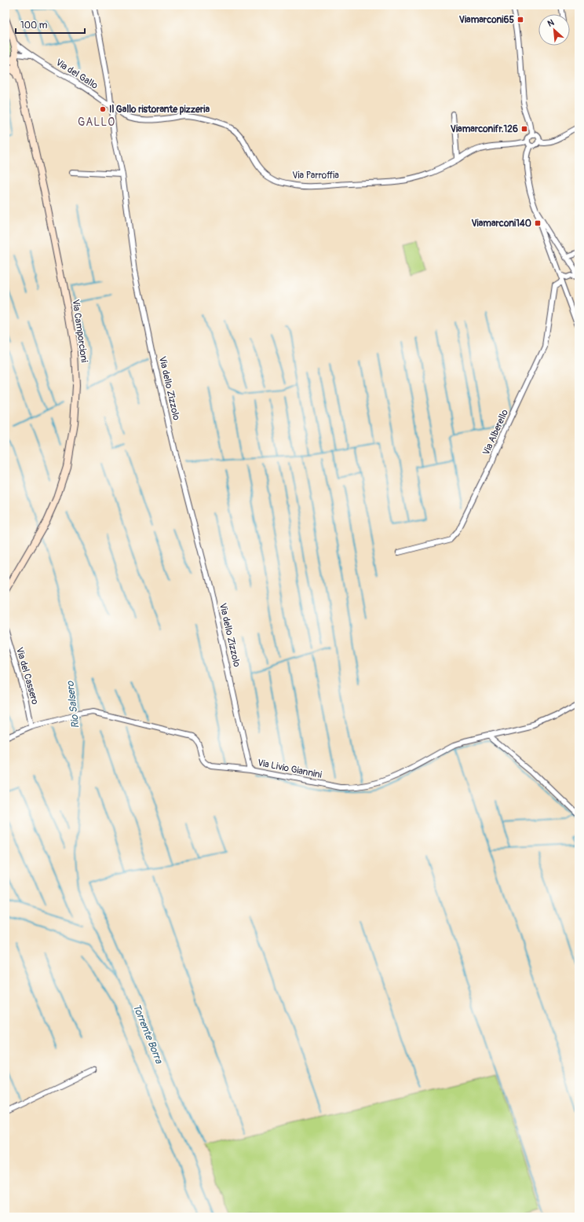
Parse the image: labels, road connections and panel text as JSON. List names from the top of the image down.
{
  "streets": {
    "main road": ["Via Camporcioni"],
    "street": [
      "Via del Gallo",
      "Via Parroffia",
      "Via dello Zizzolo",
      "Via Alberello",
      "Via del Cassero",
      "Via Livio Giannini"
    ]
  },
  "crossings": [
    ["Via del Gallo", "Via Parroffia"],
    ["Via del Gallo", "Via Camporcioni"],
    ["Via del Gallo", "Via dello Zizzolo"],
    ["Via Parroffia", "Via dello Zizzolo"],
    ["Via dello Zizzolo", "Via Livio Giannini"],
    ["Via del Cassero", "Via Livio Giannini"]
  ],
  "districts": ["GALLO"],
  "water": ["Rio Salsero", "Torrente Borra"],
  "places": {
    "transit": ["Viamarconi65", "Viamarconifr.126", "Viamarconi140"],
    "other": ["Il Gallo ristorante pizzeria"]
  },
  "scale_bar": "100 m",
  "north": "top left"
}
